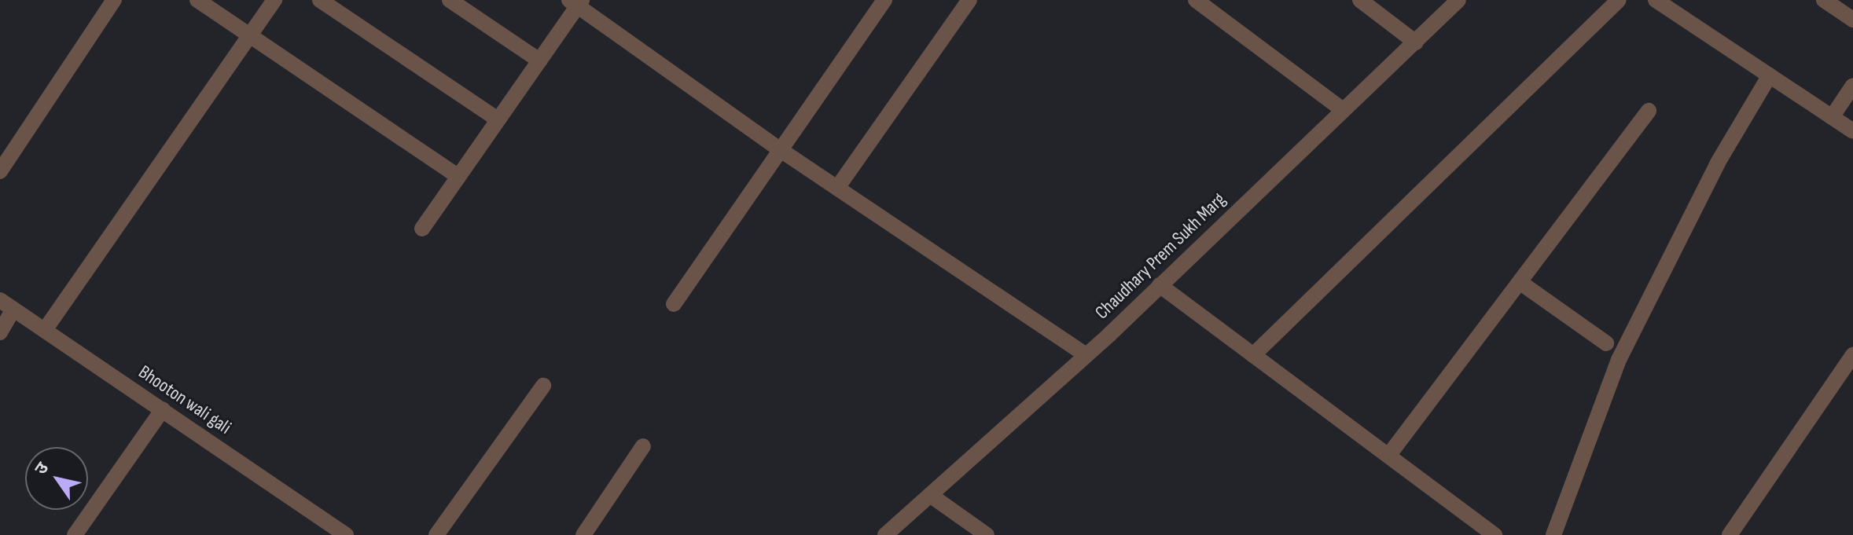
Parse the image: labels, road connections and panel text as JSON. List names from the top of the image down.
{
  "streets": {
    "street": ["Chaudhary Prem Sukh Marg", "Bhooton wali gali"]
  },
  "north": "top left"
}
